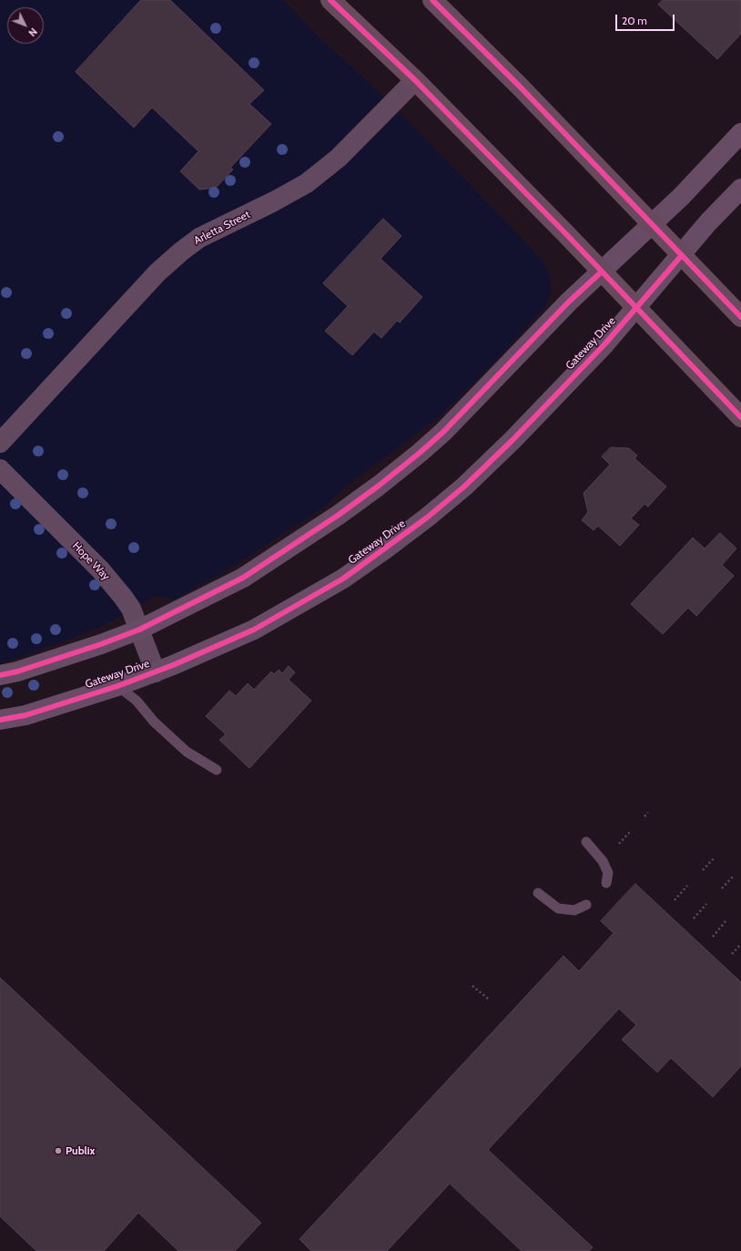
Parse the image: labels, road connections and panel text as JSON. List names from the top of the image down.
{
  "streets": {
    "street": ["Arletta Street", "Gateway Drive", "Hope Way"]
  },
  "crossings": [
    ["Gateway Drive", "Hope Way"]
  ],
  "places": ["Publix"],
  "scale_bar": "20 m",
  "north": "bottom right"
}
